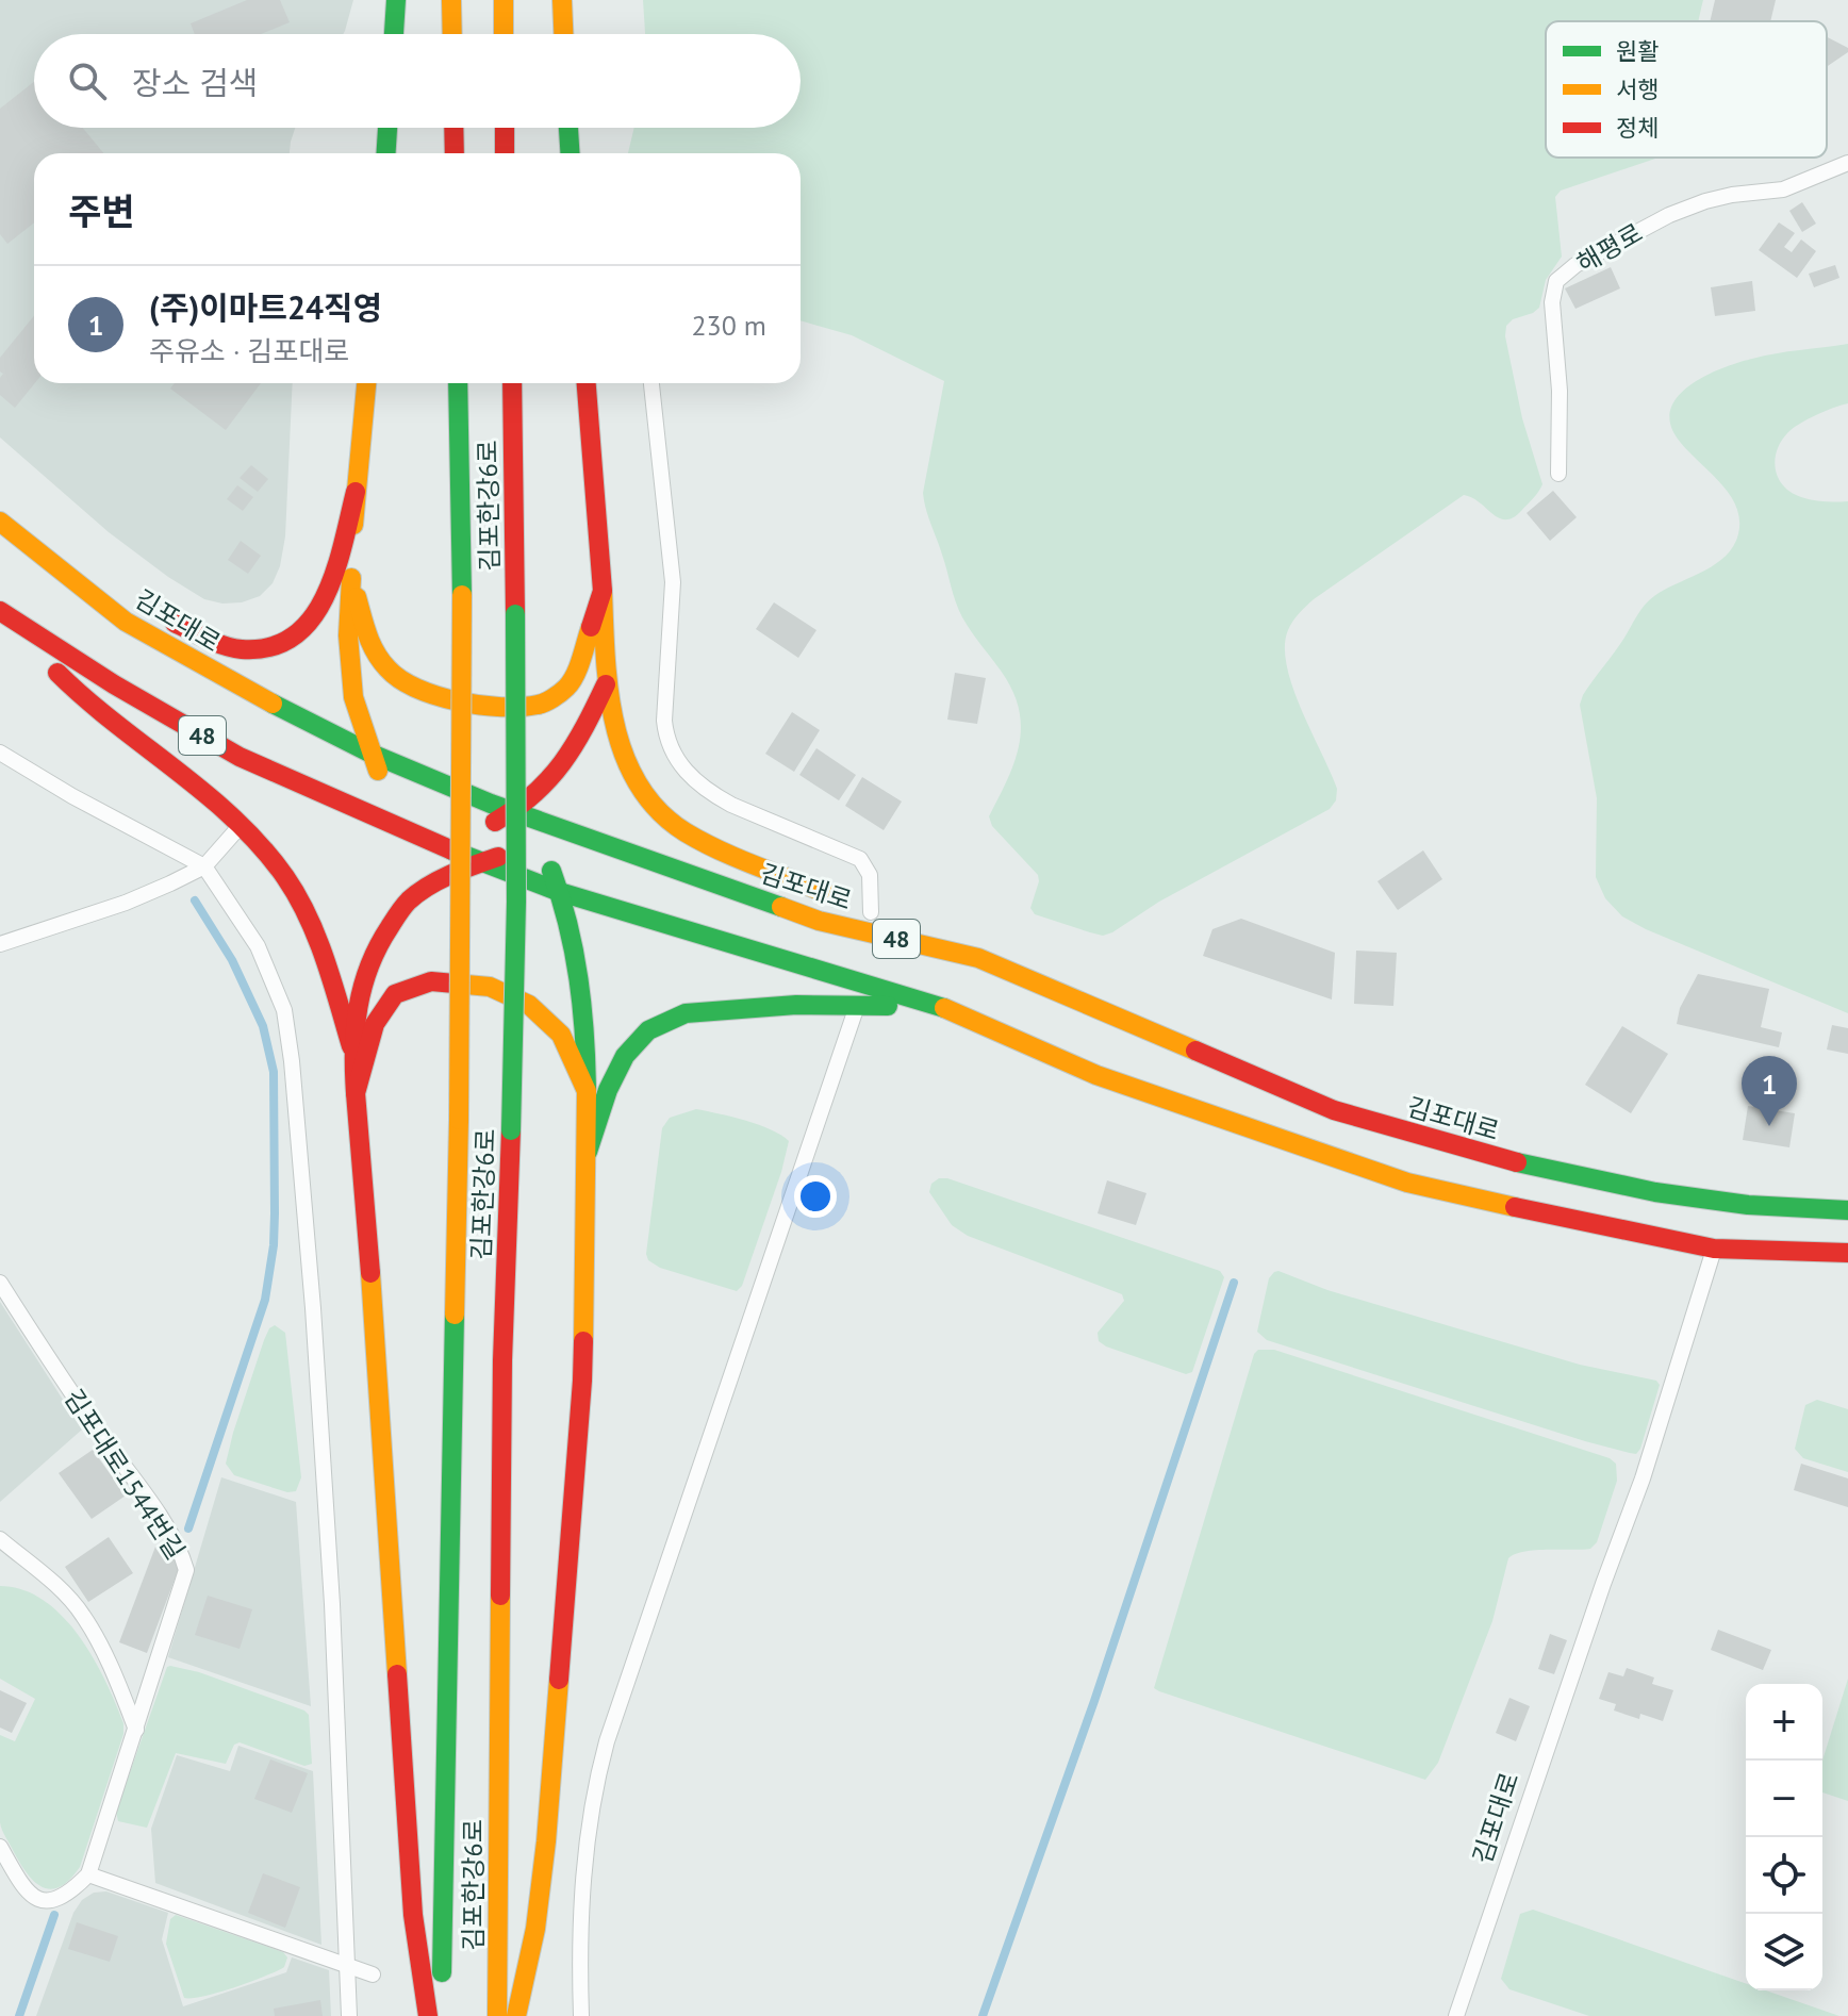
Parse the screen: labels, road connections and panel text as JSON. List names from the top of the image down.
{
  "streets": {
    "main road": ["김포한강6로", "김포대로", "48"],
    "lane": ["해평로", "김포대로1544번길"]
  },
  "crossings": [
    ["김포대로", "48"]
  ],
  "legend": ["원활", "서행", "정체"],
  "page": {
    "search": "장소 검색",
    "heading": "주변",
    "list": [
      {
        "mark": "1",
        "name": "(주)이마트24직영",
        "note": "주유소 · 김포대로",
        "value": "230 m"
      }
    ],
    "pins": "1",
    "map_buttons": ["+", "−"]
  }
}
